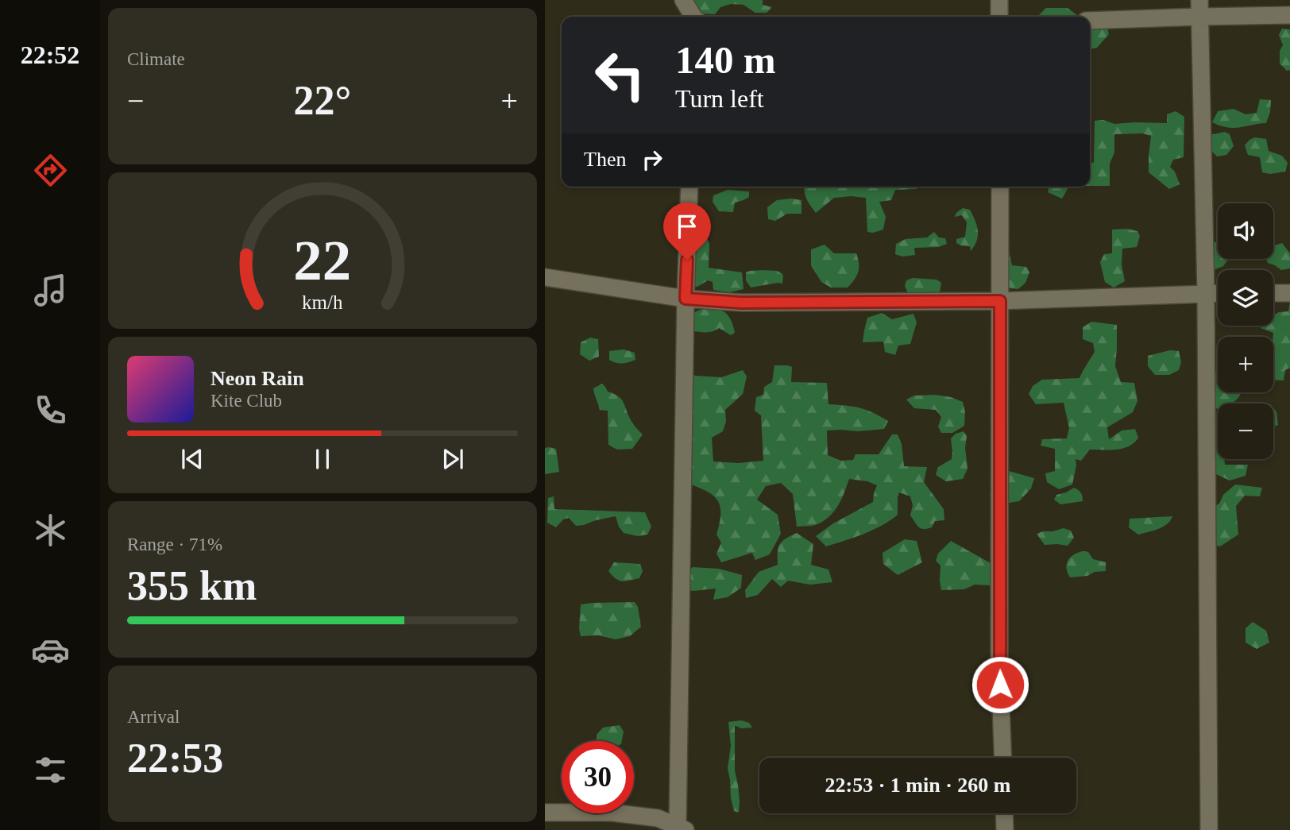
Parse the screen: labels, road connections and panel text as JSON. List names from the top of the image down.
{
  "page": {
    "tabs": "22:52",
    "tile": [
      "Climate",
      ["Range · 71%", "355 km"],
      ["Arrival", "22:53"]
    ],
    "turn": ["140 m", "Turn left"],
    "heat": ["−", "22°", "+"],
    "then": "Then",
    "map_buttons": ["+", "−"],
    "song": ["Neon Rain", "Kite Club"],
    "limit": "30",
    "trip": "22:53 · 1 min · 260 m",
    "gauge": ["22", "km/h"]
  }
}
